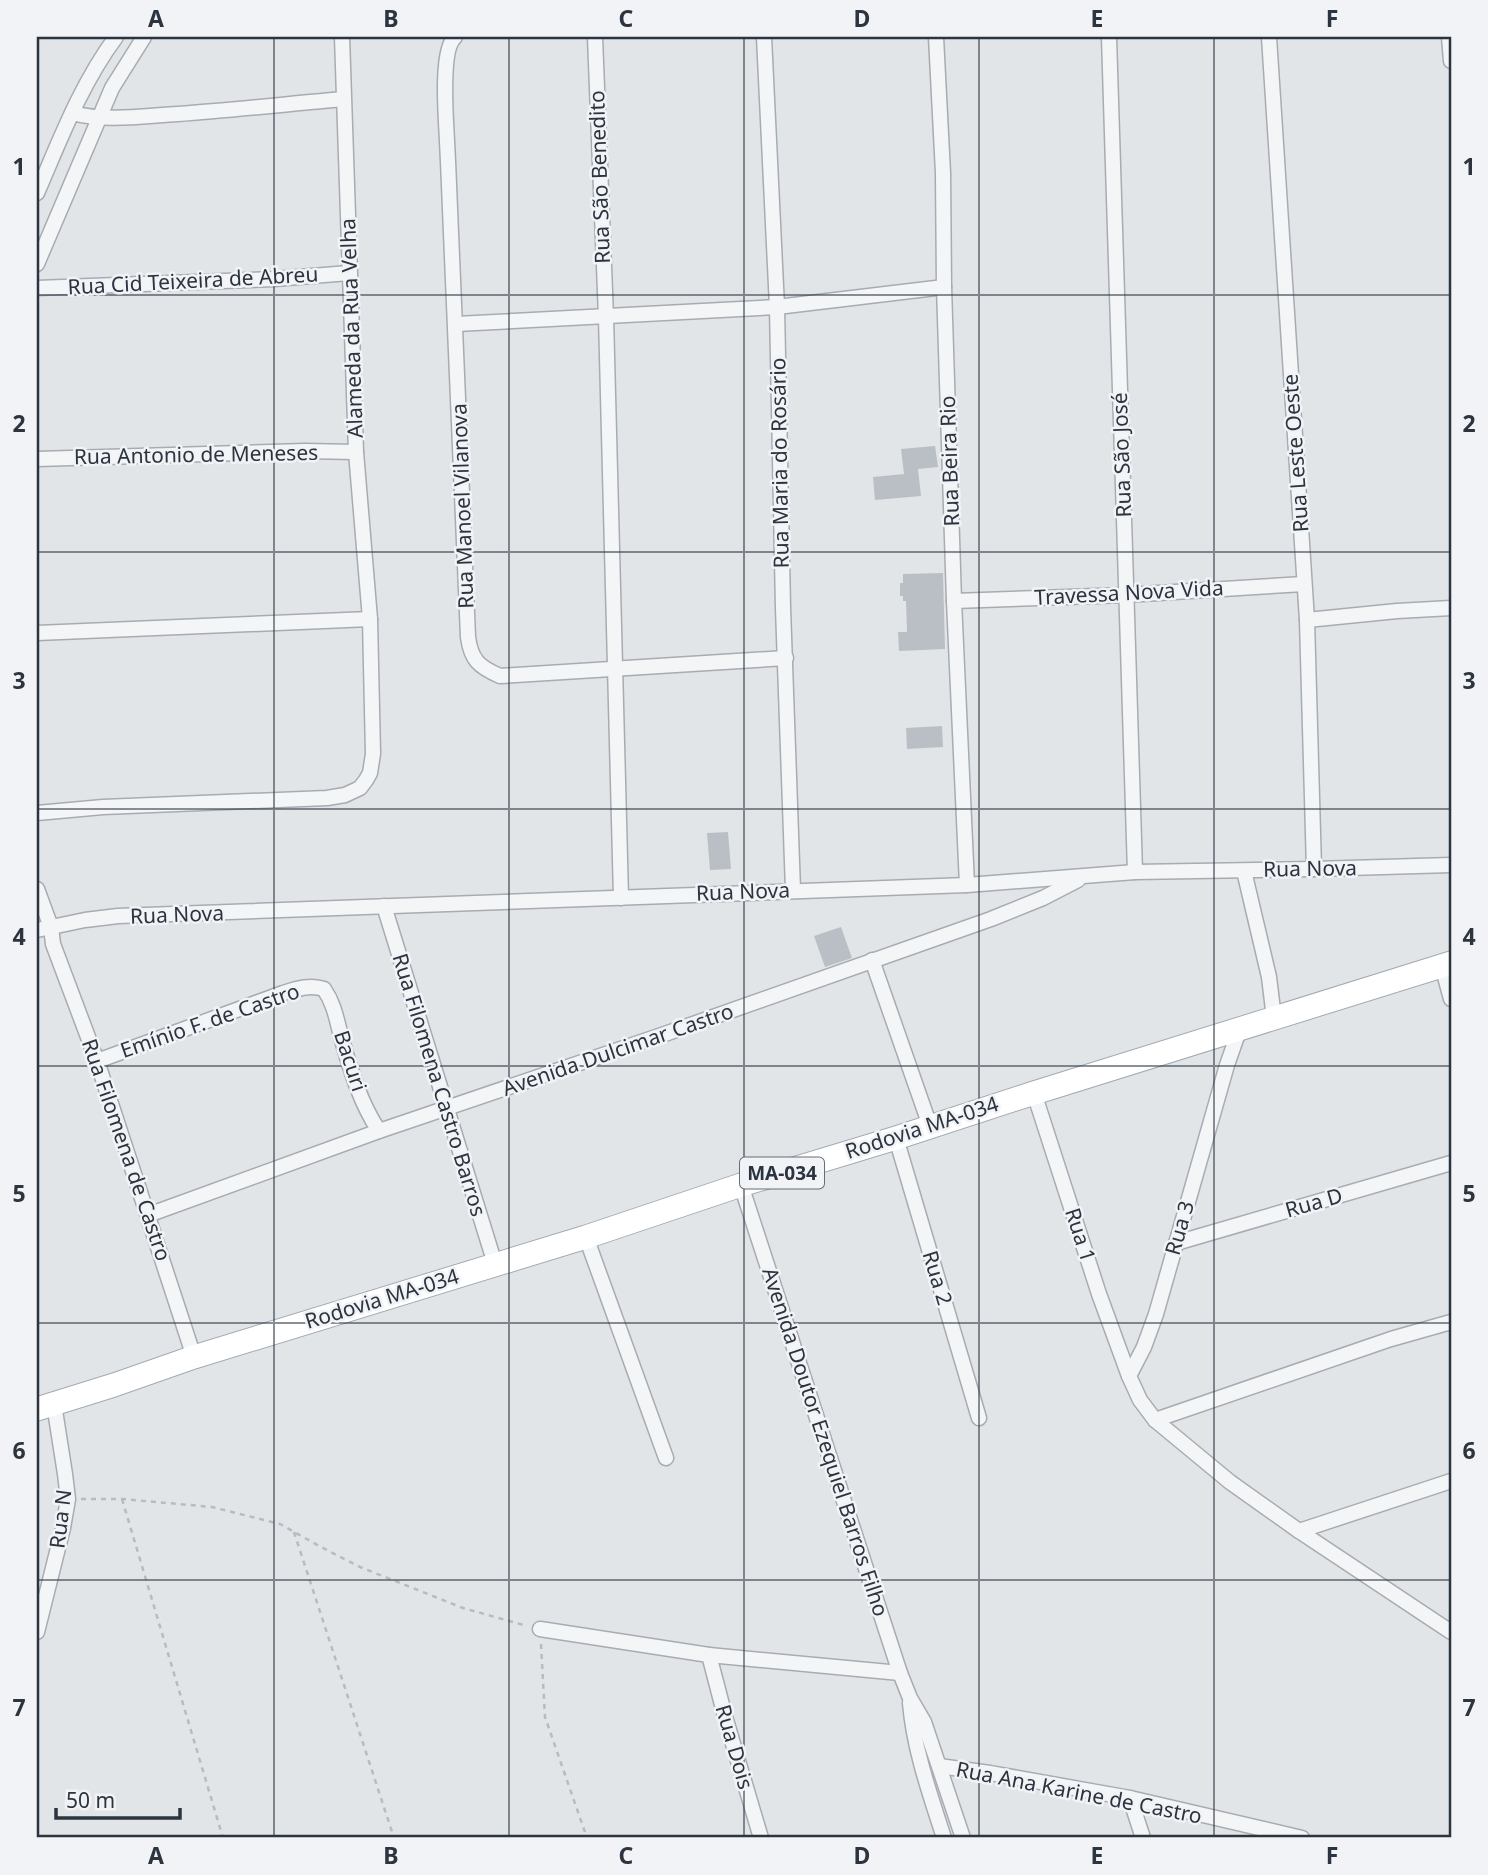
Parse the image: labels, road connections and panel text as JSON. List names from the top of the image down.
{
  "streets": {
    "main road": ["Rodovia MA-034", "MA-034"],
    "street": [
      "Rua São Benedito",
      "Rua Cid Teixeira de Abreu",
      "Alameda da Rua Velha",
      "Rua Leste Oeste",
      "Rua Antonio de Meneses",
      "Rua São José",
      "Rua Beira Rio",
      "Rua Maria do Rosário",
      "Rua Manoel Vilanova",
      "Travessa Nova Vida",
      "Rua Nova",
      "Emínio F. de Castro",
      "Avenida Dulcimar Castro",
      "Bacuri",
      "Rua Filomena Castro Barros",
      "Rua Filomena de Castro",
      "Rua D",
      "Rua 3",
      "Rua 1",
      "Rua 2",
      "Avenida Doutor Ezequiel Barros Filho",
      "Rua N",
      "Rua Dois",
      "Rua Ana Karine de Castro"
    ]
  },
  "crossings": [
    ["Rua São Benedito", "Rua Manoel Vilanova"],
    ["Rua São Benedito", "Rua Nova"],
    ["Rua Cid Teixeira de Abreu", "Alameda da Rua Velha"],
    ["Alameda da Rua Velha", "Rua Antonio de Meneses"],
    ["Rua Leste Oeste", "Travessa Nova Vida"],
    ["Rua Leste Oeste", "Rua Nova"],
    ["Rua São José", "Travessa Nova Vida"],
    ["Rua São José", "Rua Nova"],
    ["Rua Beira Rio", "Travessa Nova Vida"],
    ["Rua Beira Rio", "Rua Nova"],
    ["Rua Maria do Rosário", "Rua Manoel Vilanova"],
    ["Rua Maria do Rosário", "Rua Nova"],
    ["Rua Nova", "Avenida Dulcimar Castro"],
    ["Rua Nova", "Rua Filomena Castro Barros"],
    ["Rua Nova", "Rua Filomena de Castro"],
    ["Emínio F. de Castro", "Bacuri"],
    ["Emínio F. de Castro", "Rua Filomena de Castro"],
    ["Avenida Dulcimar Castro", "Bacuri"],
    ["Avenida Dulcimar Castro", "Rua Filomena Castro Barros"],
    ["Avenida Dulcimar Castro", "Rua Filomena de Castro"],
    ["Rua Filomena Castro Barros", "Rodovia MA-034"],
    ["Rodovia MA-034", "Rua Filomena de Castro"],
    ["Rodovia MA-034", "Rua 3"],
    ["Rodovia MA-034", "Rua 1"],
    ["Rodovia MA-034", "Rua 2"],
    ["Rodovia MA-034", "Avenida Doutor Ezequiel Barros Filho"],
    ["Rodovia MA-034", "Rua N"],
    ["Rua D", "Rua 3"],
    ["Rua 3", "Rua 1"],
    ["Avenida Doutor Ezequiel Barros Filho", "Rua Ana Karine de Castro"]
  ],
  "scale_bar": "50 m",
  "grid": {
    "columns": [
      "A",
      "B",
      "C",
      "D",
      "E",
      "F"
    ],
    "rows": [
      "1",
      "2",
      "3",
      "4",
      "5",
      "6",
      "7"
    ]
  }
}
